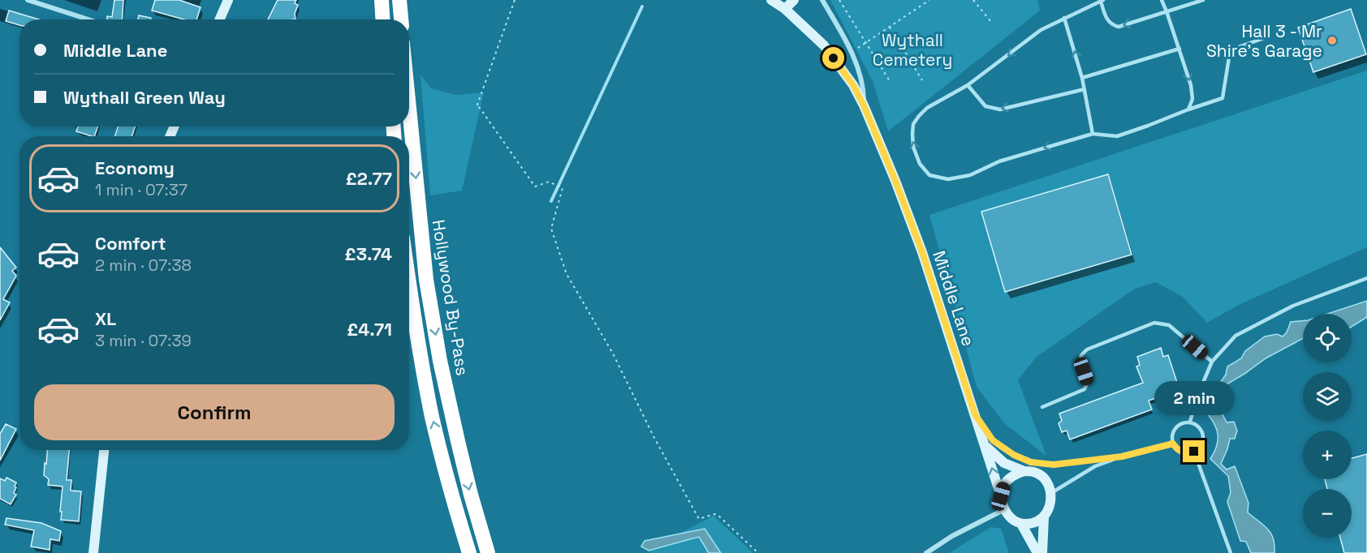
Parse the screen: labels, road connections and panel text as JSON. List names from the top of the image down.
{
  "streets": {
    "highway": ["Hollywood By-Pass"],
    "street": ["Middle Lane"]
  },
  "parks": ["Wythall Cemetery"],
  "places": ["Hall 3 - Mr Shire’s Garage"],
  "page": {
    "banner": ["Middle Lane", "Wythall Green Way"],
    "list": [
      {
        "name": "Economy",
        "note": "1 min · 07:37",
        "value": "£2.77"
      },
      {
        "name": "Comfort",
        "note": "2 min · 07:38",
        "value": "£3.74"
      },
      {
        "name": "XL",
        "note": "3 min · 07:39",
        "value": "£4.71"
      }
    ],
    "map_buttons": ["+", "−"],
    "buttons": "Confirm",
    "bubble": "2 min"
  }
}
